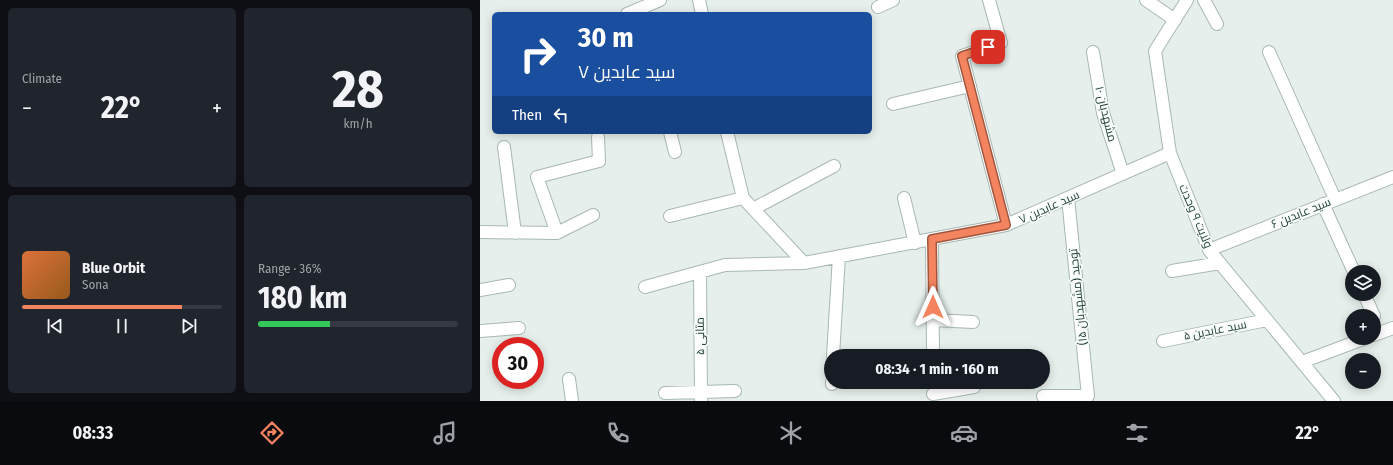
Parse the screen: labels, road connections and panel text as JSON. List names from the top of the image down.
{
  "streets": {
    "street": [
      "مشهدبان ۱۰",
      "سید عابدین ۷",
      "سید عابدین ۶",
      "ولایت ۹ وحدت",
      "توحید (مشهدبان ۱۵)",
      "سید عابدین ۵",
      "متانی ۵"
    ]
  },
  "crossings": [
    ["مشهدبان ۱۰", "سید عابدین ۷"],
    ["سید عابدین ۷", "ولایت ۹ وحدت"],
    ["سید عابدین ۷", "توحید (مشهدبان ۱۵)"],
    ["سید عابدین ۷", "متانی ۵"],
    ["سید عابدین ۶", "ولایت ۹ وحدت"],
    ["ولایت ۹ وحدت", "سید عابدین ۵"]
  ],
  "page": {
    "tile": [
      "Climate",
      ["28", "km/h"],
      ["Range · 36%", "180 km"]
    ],
    "turn": ["30 m", "سید عابدین ۷"],
    "heat": ["−", "22°", "+"],
    "then": "Then",
    "song": ["Blue Orbit", "Sona"],
    "map_buttons": ["+", "−"],
    "limit": "30",
    "trip": "08:34 · 1 min · 160 m",
    "tabs": ["08:33", "22°"]
  }
}
